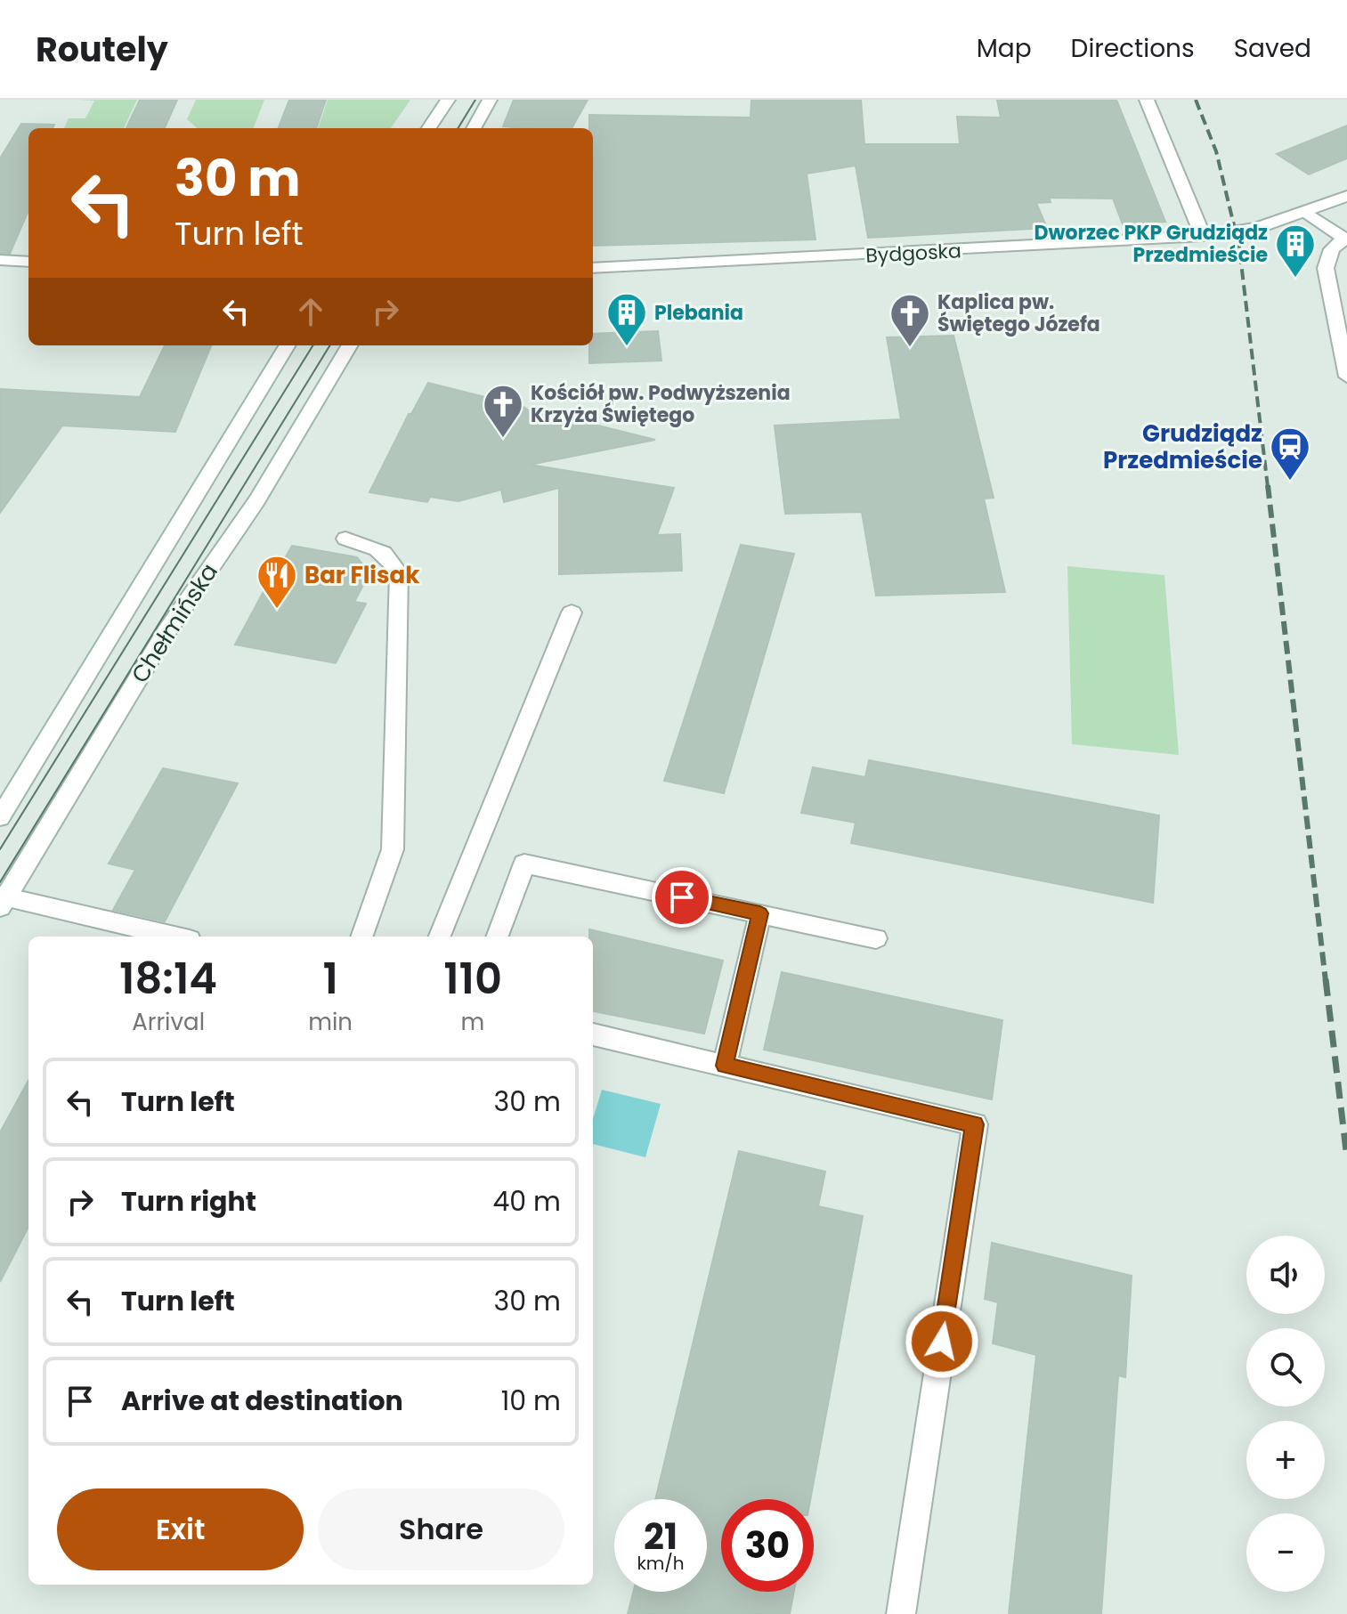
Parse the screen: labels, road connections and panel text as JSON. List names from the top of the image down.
{
  "streets": {
    "street": ["Bydgoska", "Chełmińska"]
  },
  "places": {
    "building": ["Dworzec PKP Grudziądz Przedmieście", "Plebania"],
    "church": ["Kaplica pw. Świętego Józefa", "Kościół pw. Podwyższenia Krzyża Świętego"],
    "station": ["Grudziądz Przedmieście"],
    "restaurant": ["Bar Flisak"]
  },
  "page": {
    "header": "Routely",
    "nav": ["Map", "Directions", "Saved"],
    "turn": ["30 m", "Turn left"],
    "eta": [
      "18:14",
      "Arrival",
      "1",
      "min",
      "110",
      "m"
    ],
    "list": [
      {
        "name": "Turn left",
        "value": "30 m"
      },
      {
        "name": "Turn right",
        "value": "40 m"
      },
      {
        "name": "Turn left",
        "value": "30 m"
      },
      {
        "name": "Arrive at destination",
        "value": "10 m"
      }
    ],
    "map_buttons": ["+", "−"],
    "buttons": ["Exit", "Share"],
    "speed": "21 km/h",
    "limit": "30"
  }
}
